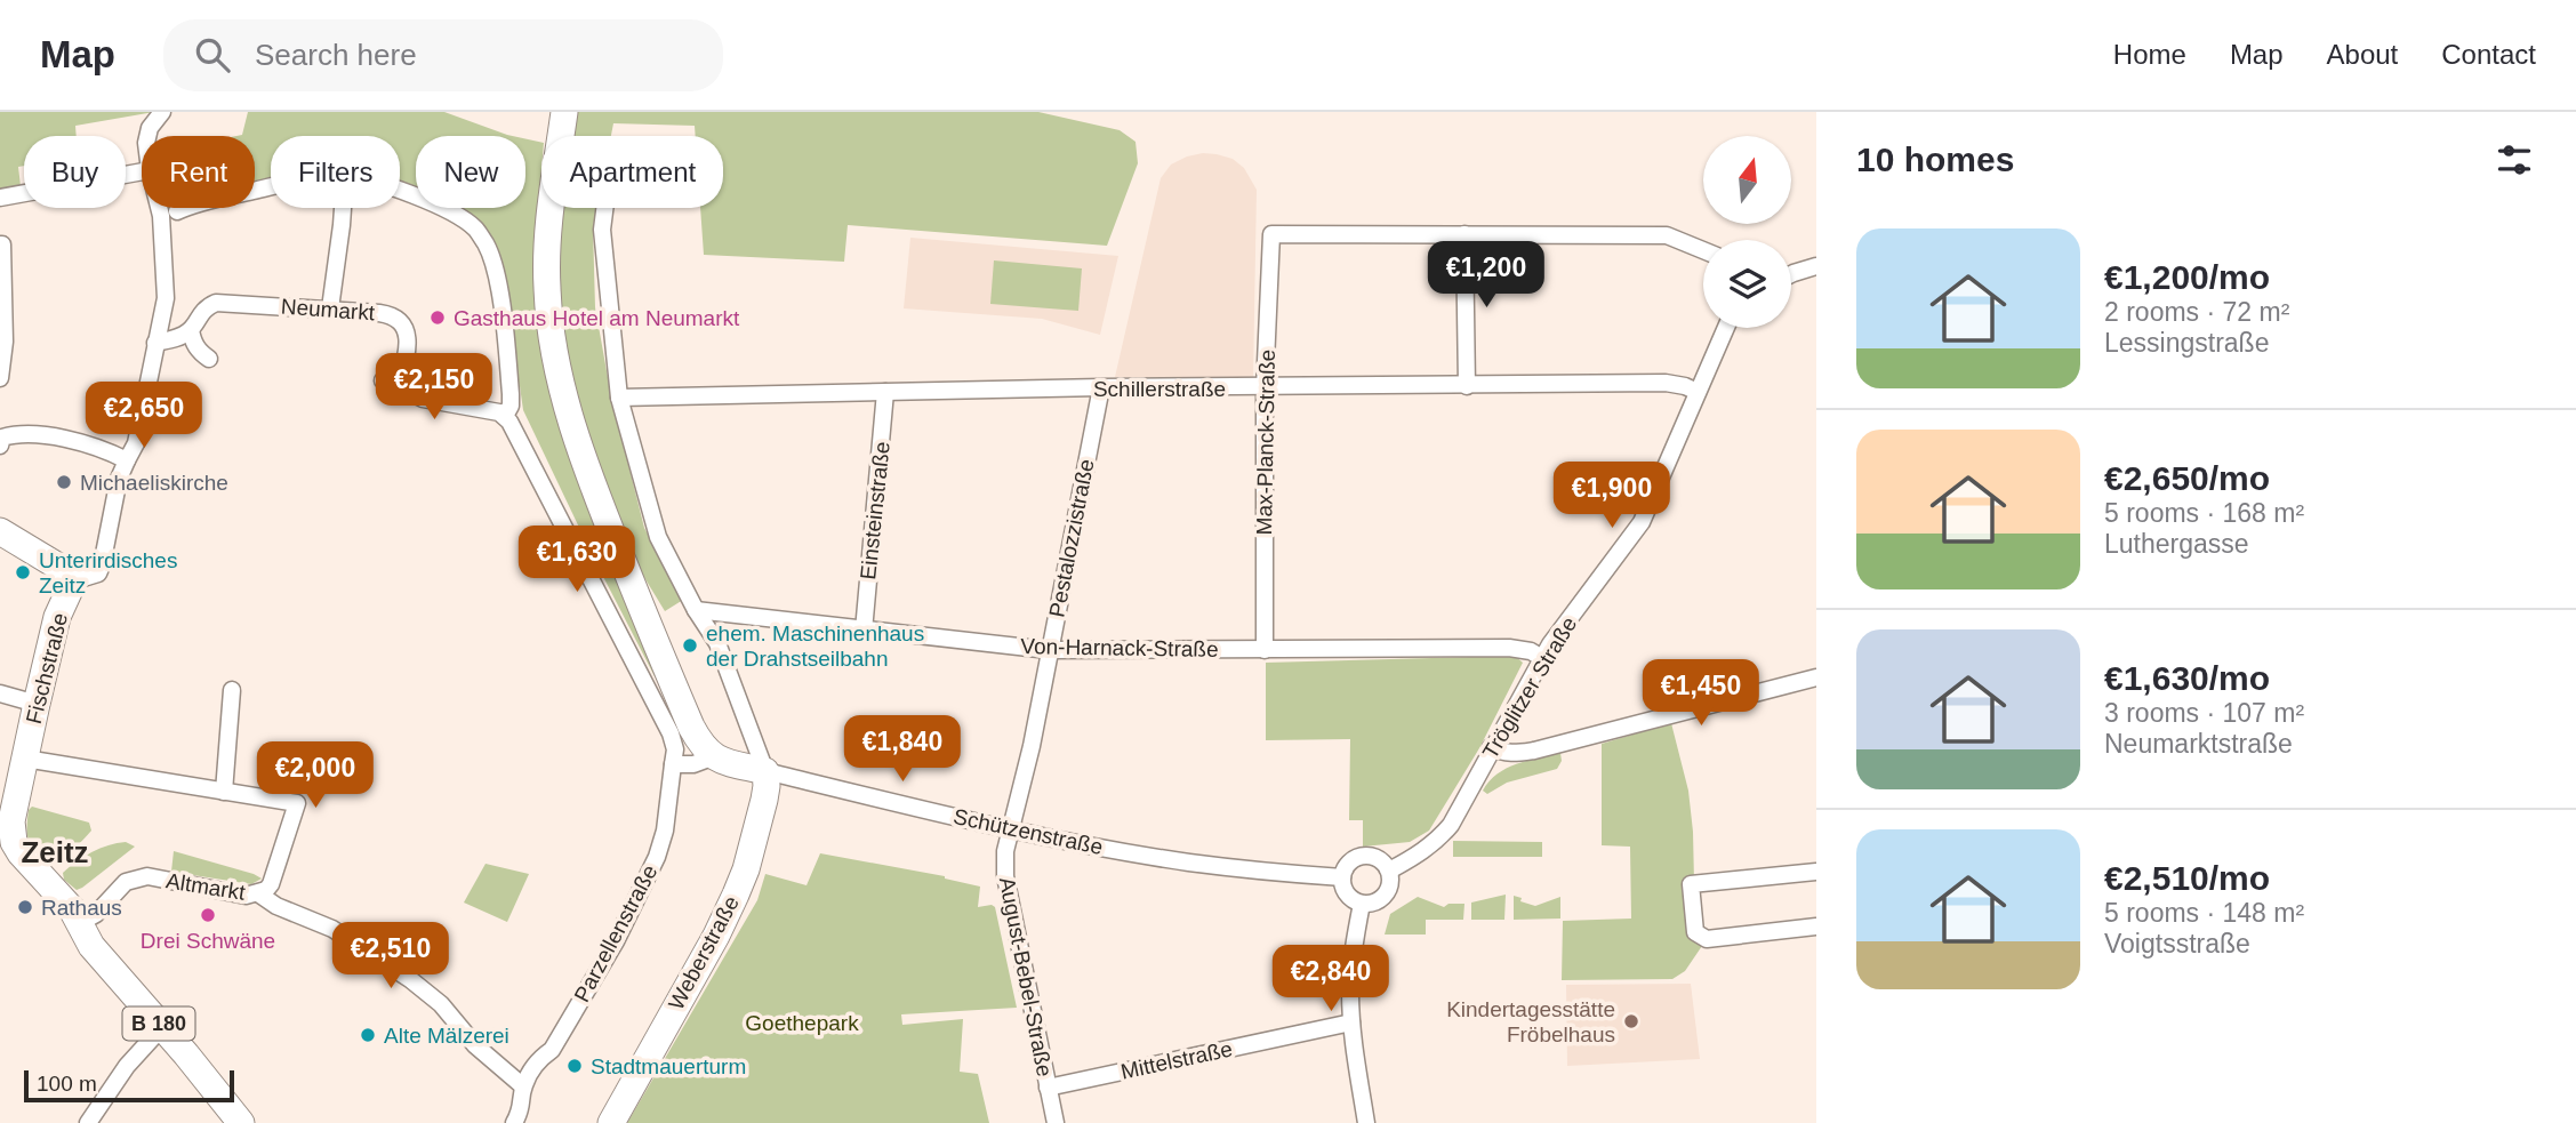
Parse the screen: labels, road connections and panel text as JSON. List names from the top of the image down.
{
  "streets": {
    "main road": [
      "Fischstraße",
      "Schützenstraße",
      "Weberstraße",
      "B 180"
    ],
    "street": [
      "Neumarkt",
      "Schillerstraße",
      "Max-Planck-Straße",
      "Einsteinstraße",
      "Pestalozzistraße",
      "Von-Harnack-Straße",
      "Tröglitzer Straße",
      "Altmarkt",
      "Parzellenstraße",
      "August-Bebel-Straße",
      "Mittelstraße"
    ]
  },
  "crossings": [
    ["Schillerstraße", "Max-Planck-Straße"],
    ["Schillerstraße", "Einsteinstraße"],
    ["Schillerstraße", "Pestalozzistraße"],
    ["Schillerstraße", "Tröglitzer Straße"],
    ["Max-Planck-Straße", "Von-Harnack-Straße"],
    ["Einsteinstraße", "Von-Harnack-Straße"],
    ["Pestalozzistraße", "Von-Harnack-Straße"],
    ["Pestalozzistraße", "Schützenstraße"],
    ["Pestalozzistraße", "August-Bebel-Straße"],
    ["Von-Harnack-Straße", "Tröglitzer Straße"],
    ["Fischstraße", "Altmarkt"],
    ["Fischstraße", "B 180"],
    ["Tröglitzer Straße", "Schützenstraße"],
    ["Schützenstraße", "Parzellenstraße"],
    ["Schützenstraße", "Weberstraße"],
    ["Schützenstraße", "August-Bebel-Straße"],
    ["Altmarkt", "B 180"],
    ["August-Bebel-Straße", "Mittelstraße"]
  ],
  "districts": ["Zeitz"],
  "parks": ["Goethepark"],
  "places": [
    "Gasthaus Hotel am Neumarkt",
    "Michaeliskirche",
    "Unterirdisches Zeitz",
    "ehem. Maschinenhaus der Drahstseilbahn",
    "Rathaus",
    "Drei Schwäne",
    "Kindertagesstätte Fröbelhaus",
    "Alte Mälzerei",
    "Stadtmauerturm"
  ],
  "scale_bar": "100 m",
  "north": "top",
  "page": {
    "header": "Map",
    "search": "Search here",
    "nav": [
      "Home",
      "Map",
      "About",
      "Contact"
    ],
    "heading": "10 homes",
    "chip": [
      "Buy",
      "Rent",
      "Filters",
      "New",
      "Apartment"
    ],
    "list": [
      {
        "name": "€1,200/mo",
        "note": "2 rooms · 72 m² · Lessingstraße"
      },
      {
        "name": "€2,650/mo",
        "note": "5 rooms · 168 m² · Luthergasse"
      },
      {
        "name": "€1,630/mo",
        "note": "3 rooms · 107 m² · Neumarktstraße"
      },
      {
        "name": "€2,510/mo",
        "note": "5 rooms · 148 m² · Voigtsstraße"
      }
    ],
    "price": [
      "€1,200",
      "€2,150",
      "€2,650",
      "€1,900",
      "€1,630",
      "€1,450",
      "€1,840",
      "€2,000",
      "€2,510",
      "€2,840"
    ],
    "scale": "100 m"
  }
}
